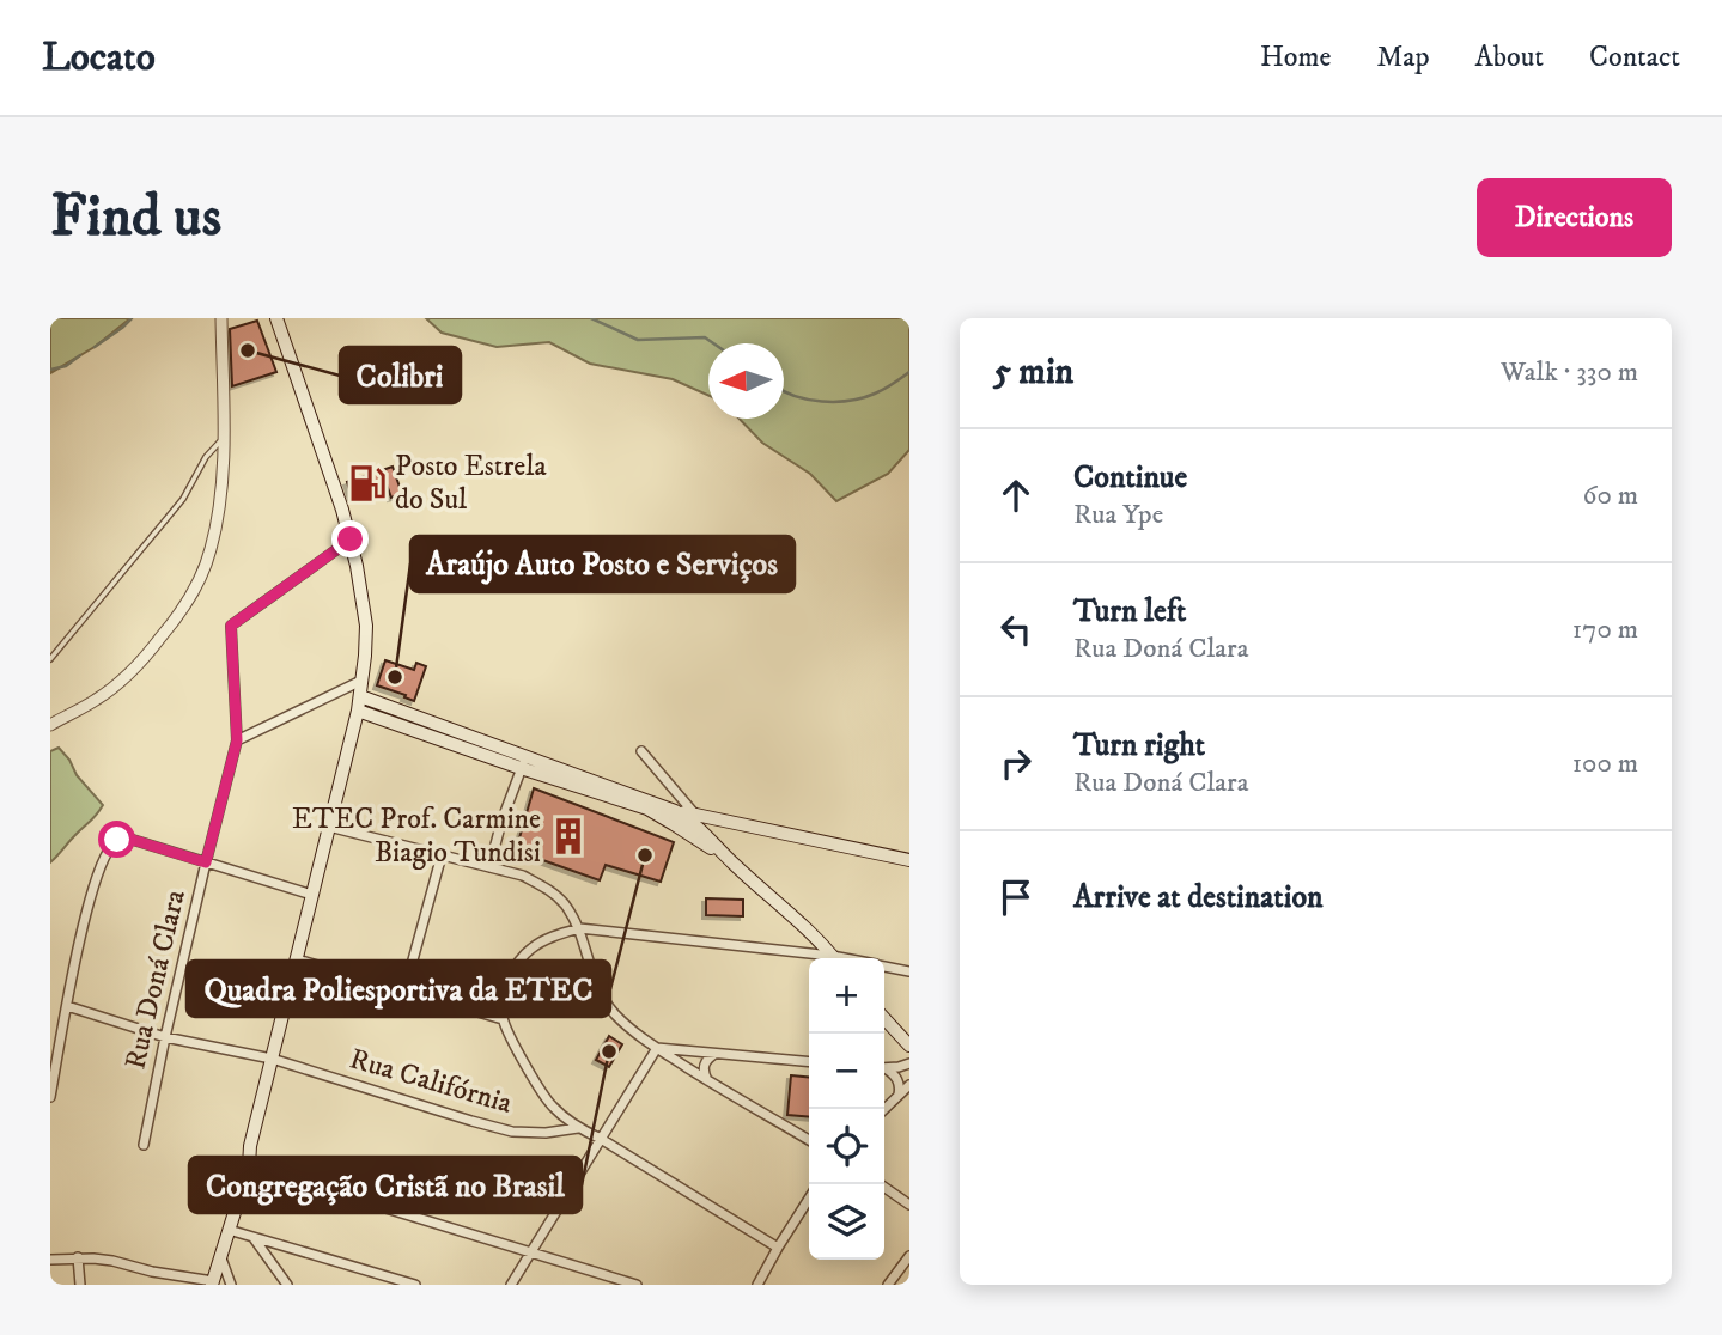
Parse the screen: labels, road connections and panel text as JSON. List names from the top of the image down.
{
  "streets": {
    "street": ["Rua Doná Clara", "Rua Califórnia"]
  },
  "crossings": [
    ["Rua Doná Clara", "Rua Califórnia"]
  ],
  "places": {
    "other": [
      "Colibri",
      "Araújo Auto Posto e Serviços",
      "Quadra Poliesportiva da ETEC",
      "Congregação Cristã no Brasil"
    ],
    "fuel station": ["Posto Estrela do Sul"],
    "building": ["ETEC Prof. Carmine Biagio Tundisi"]
  },
  "north": "left",
  "page": {
    "header": "Locato",
    "nav": [
      "Home",
      "Map",
      "About",
      "Contact"
    ],
    "buttons": "Directions",
    "title": "Find us",
    "heading": ["5 min", "Walk · 330 m"],
    "list": [
      ["Continue", "Rua Ype", "60 m"],
      ["Turn left", "Rua Doná Clara", "170 m"],
      ["Turn right", "Rua Doná Clara", "100 m"],
      "Arrive at destination"
    ],
    "map_buttons": ["+", "−"]
  }
}
